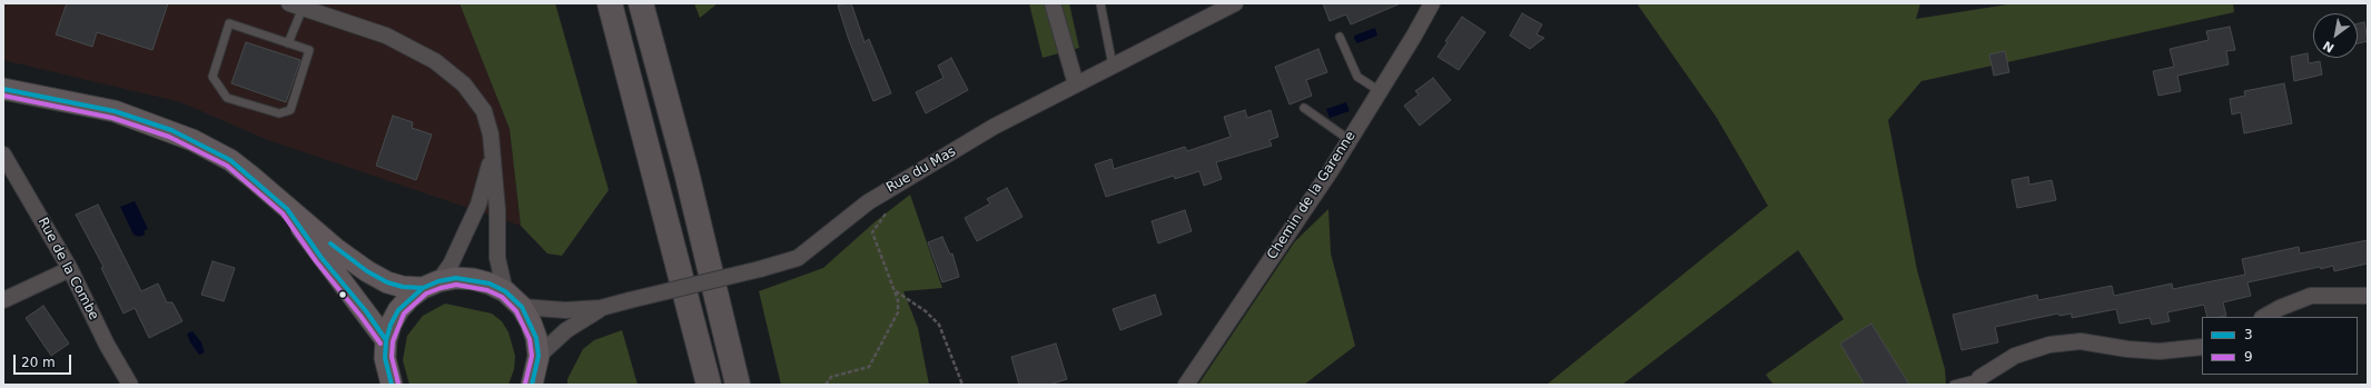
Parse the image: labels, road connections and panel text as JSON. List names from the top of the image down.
{
  "streets": {
    "street": ["Rue du Mas", "Chemin de la Garenne", "Rue de la Combe"]
  },
  "lines": ["transit line 3", "transit line 9"],
  "legend": ["3", "9"],
  "scale_bar": "20 m",
  "north": "bottom left"
}
